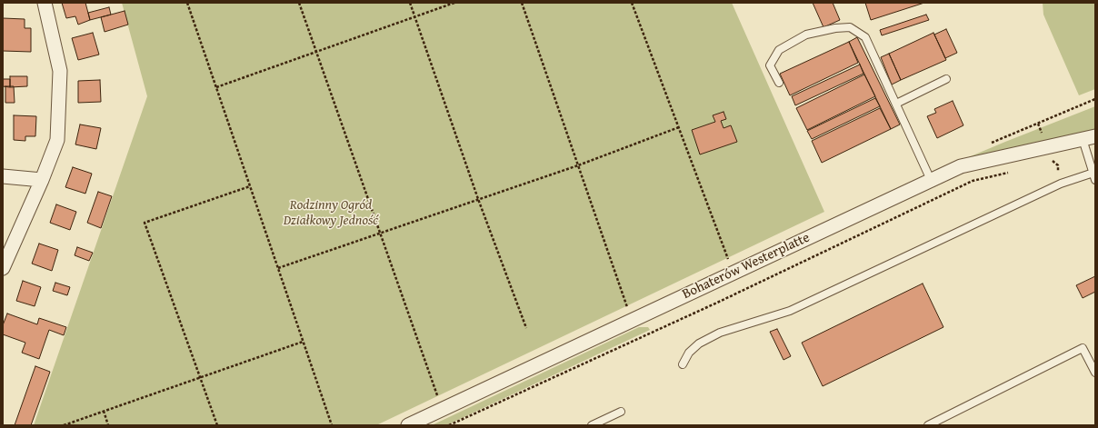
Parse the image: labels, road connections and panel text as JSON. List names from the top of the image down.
{
  "streets": {
    "street": ["Bohaterów Westerplatte"]
  },
  "parks": ["Rodzinny Ogród Działkowy Jedność"]
}
